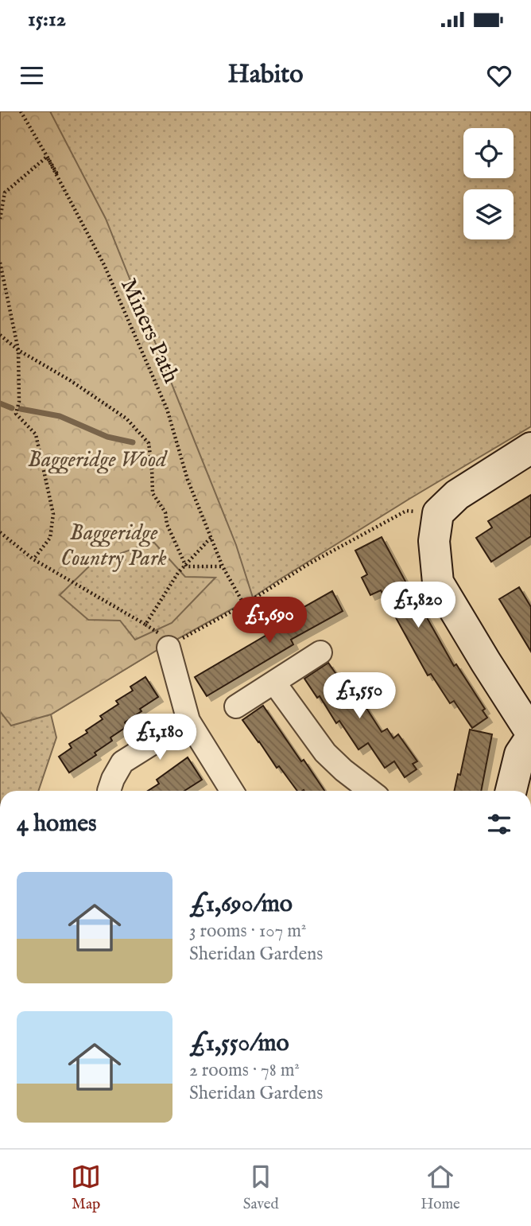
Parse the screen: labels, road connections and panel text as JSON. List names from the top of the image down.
{
  "streets": {
    "path": ["Miners Path"]
  },
  "parks": ["Baggeridge Wood", "Baggeridge Country Park"],
  "page": {
    "status": "15:12",
    "header": "Habito",
    "price": [
      "£1,820",
      "£1,690",
      "£1,550",
      "£1,180"
    ],
    "heading": "4 homes",
    "list": [
      {
        "name": "£1,690/mo",
        "note": "3 rooms · 107 m² · Sheridan Gardens"
      },
      {
        "name": "£1,550/mo",
        "note": "2 rooms · 78 m² · Sheridan Gardens"
      }
    ],
    "tabs": ["Map", "Saved", "Home"]
  }
}
